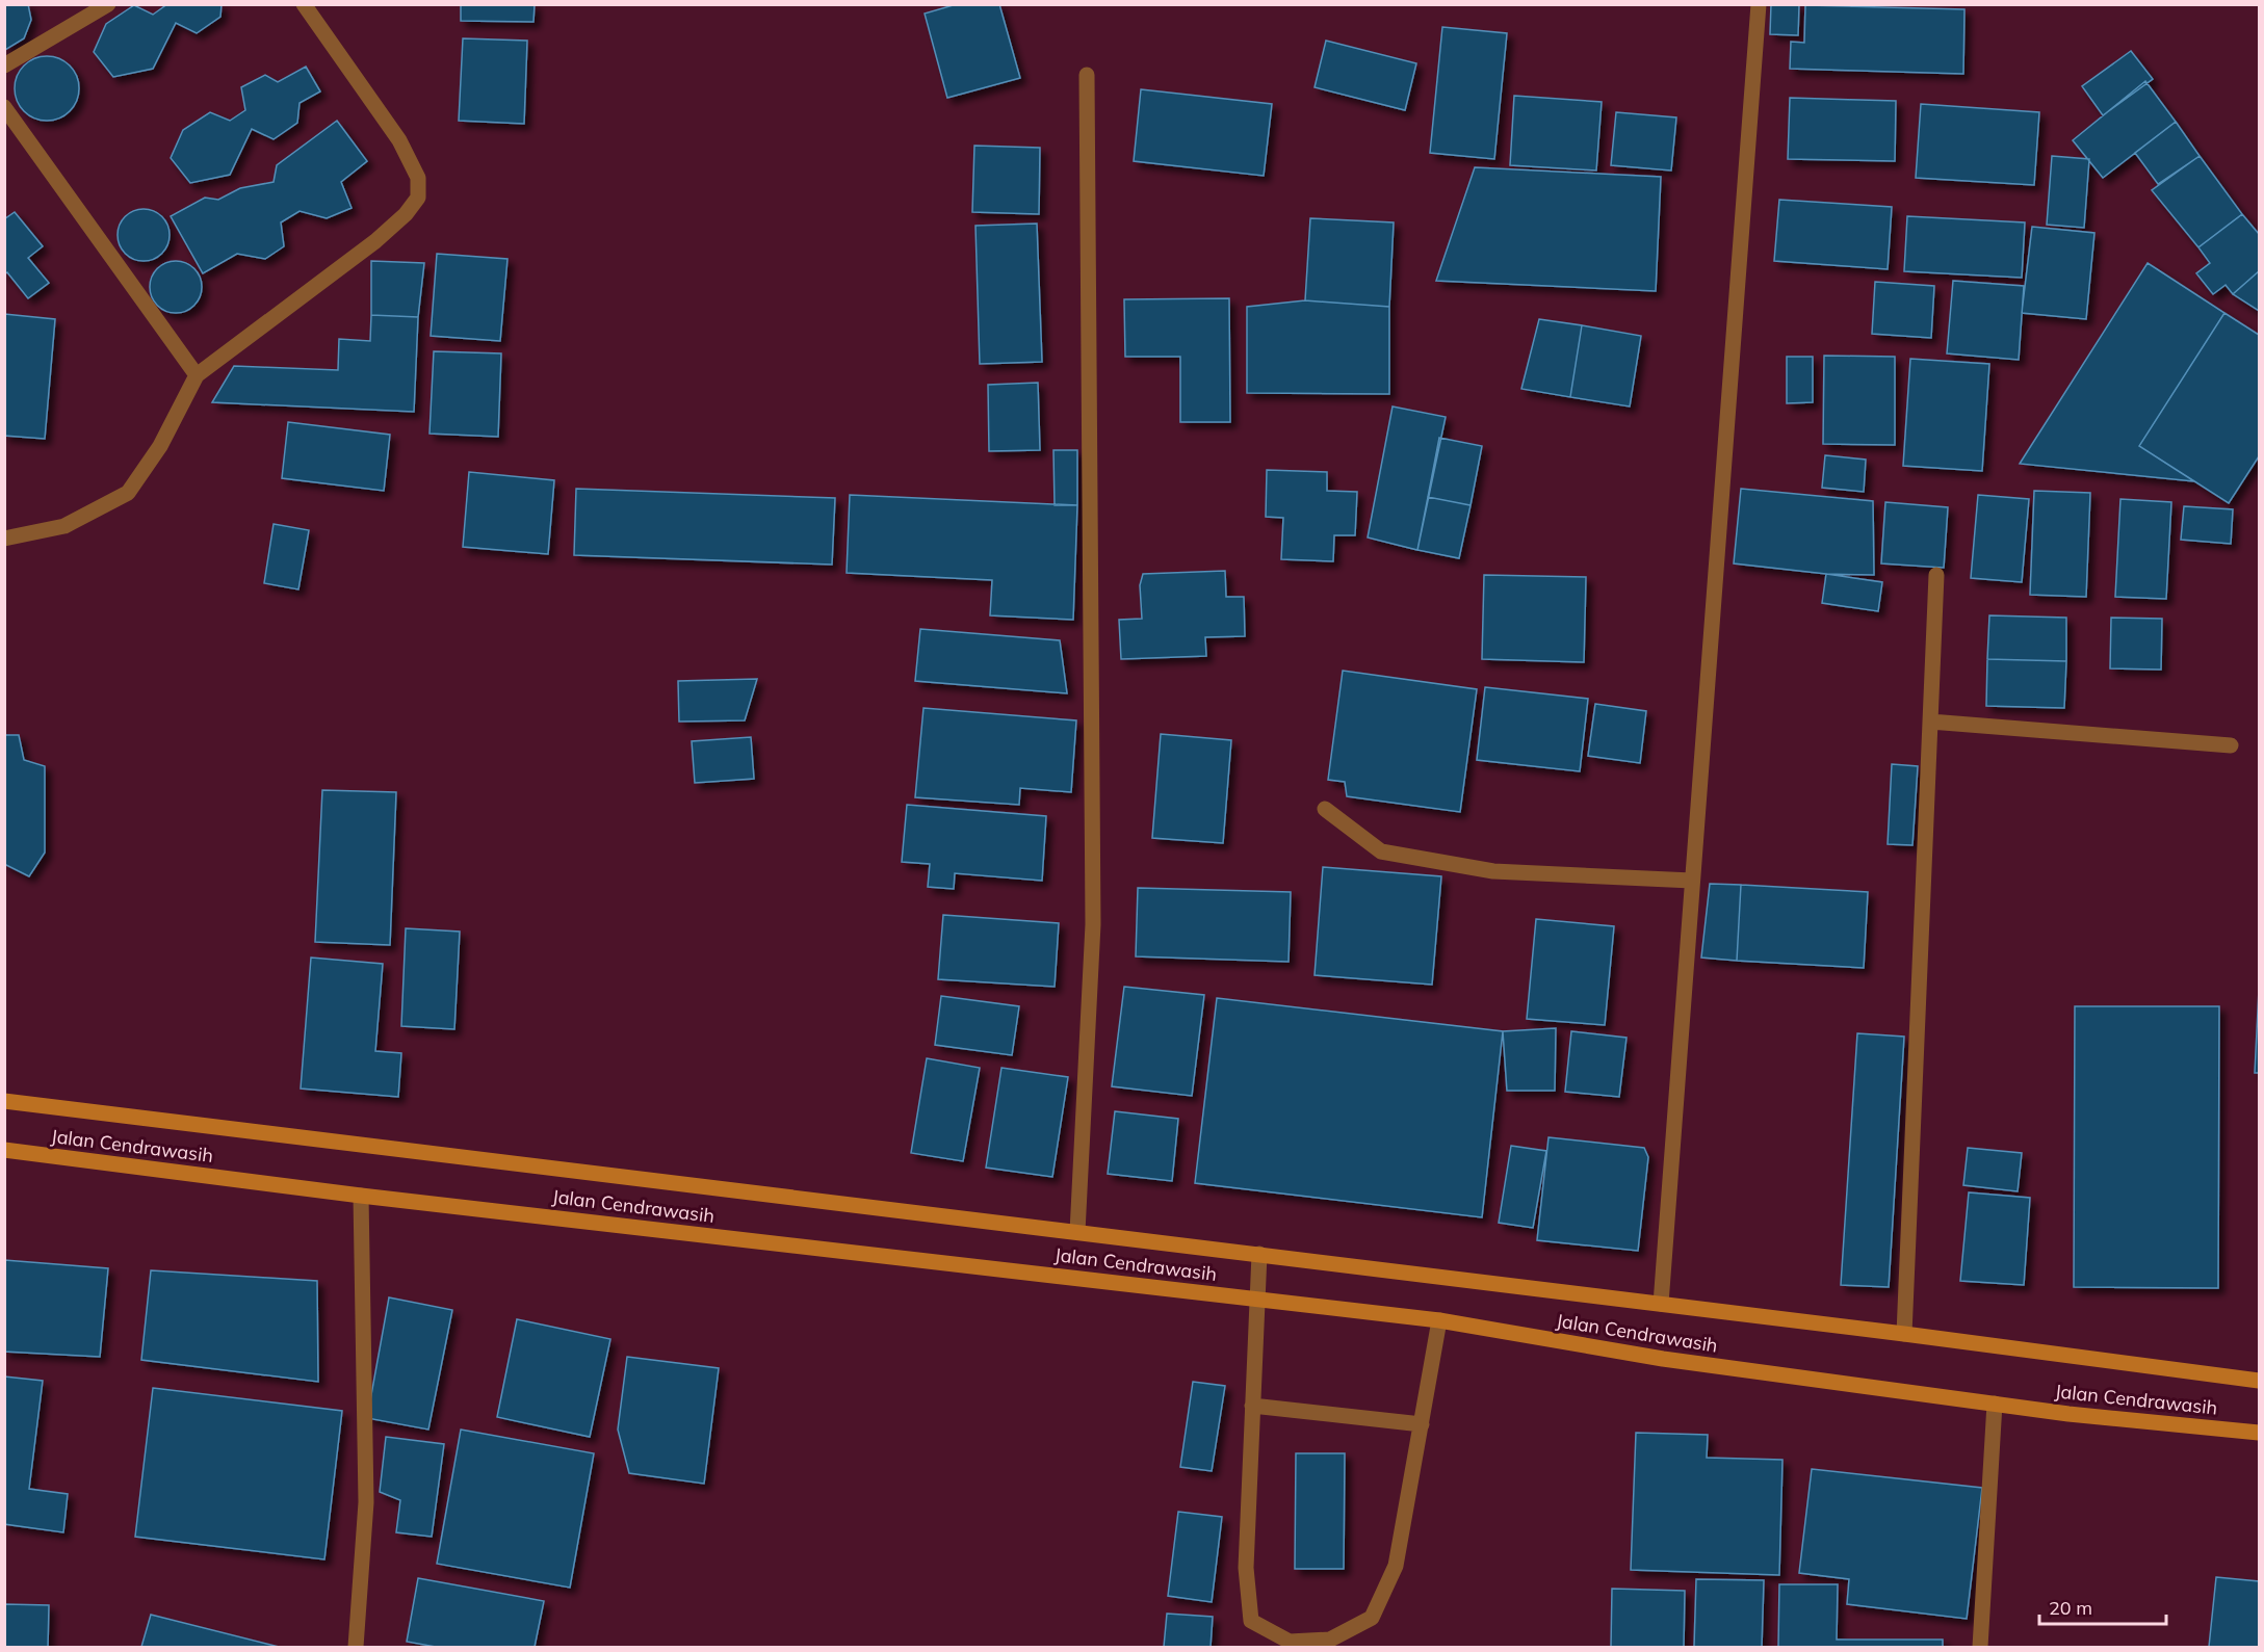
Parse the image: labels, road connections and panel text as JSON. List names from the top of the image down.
{
  "streets": {
    "main road": ["Jalan Cendrawasih"]
  },
  "scale_bar": "20 m"
}
